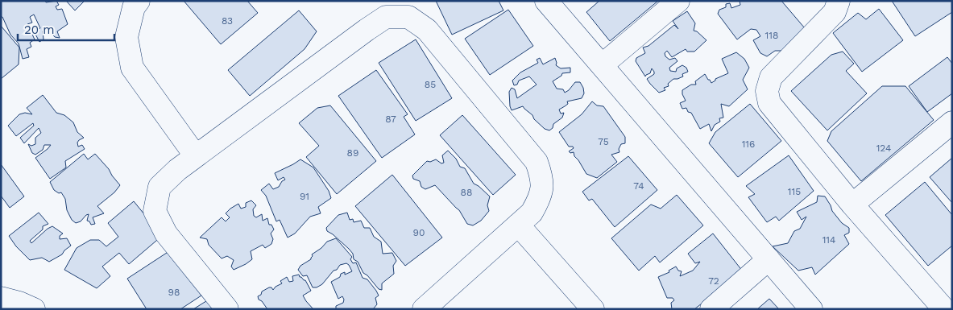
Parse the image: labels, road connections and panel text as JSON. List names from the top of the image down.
{
  "house_numbers": [
    "83",
    "118",
    "85",
    "87",
    "75",
    "116",
    "124",
    "89",
    "74",
    "115",
    "88",
    "91",
    "90",
    "114",
    "72",
    "98"
  ],
  "scale_bar": "20 m"
}
